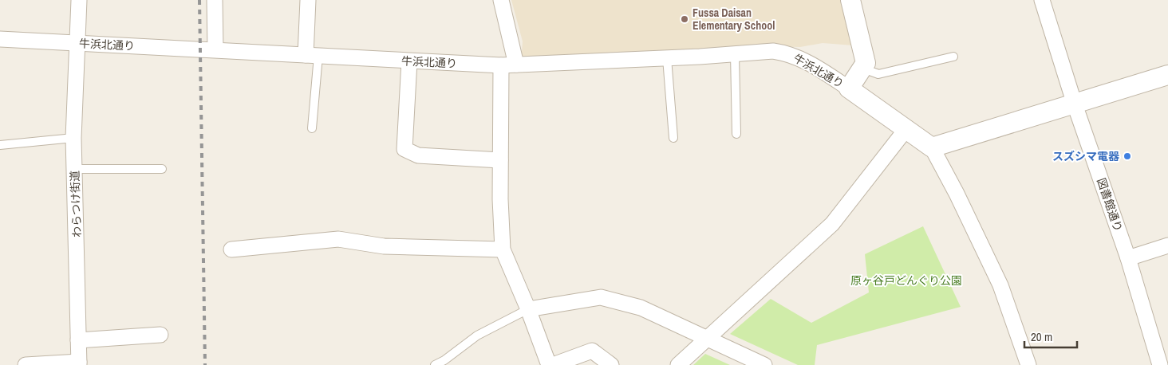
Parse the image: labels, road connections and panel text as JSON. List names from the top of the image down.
{
  "streets": {
    "street": ["牛浜北通り", "わらつけ街道", "図書館通り"]
  },
  "crossings": [
    ["牛浜北通り", "わらつけ街道"]
  ],
  "parks": ["原ヶ谷戸どんぐり公園"],
  "places": ["Fussa Daisan Elementary School", "スズシマ電器"],
  "scale_bar": "20 m"
}
